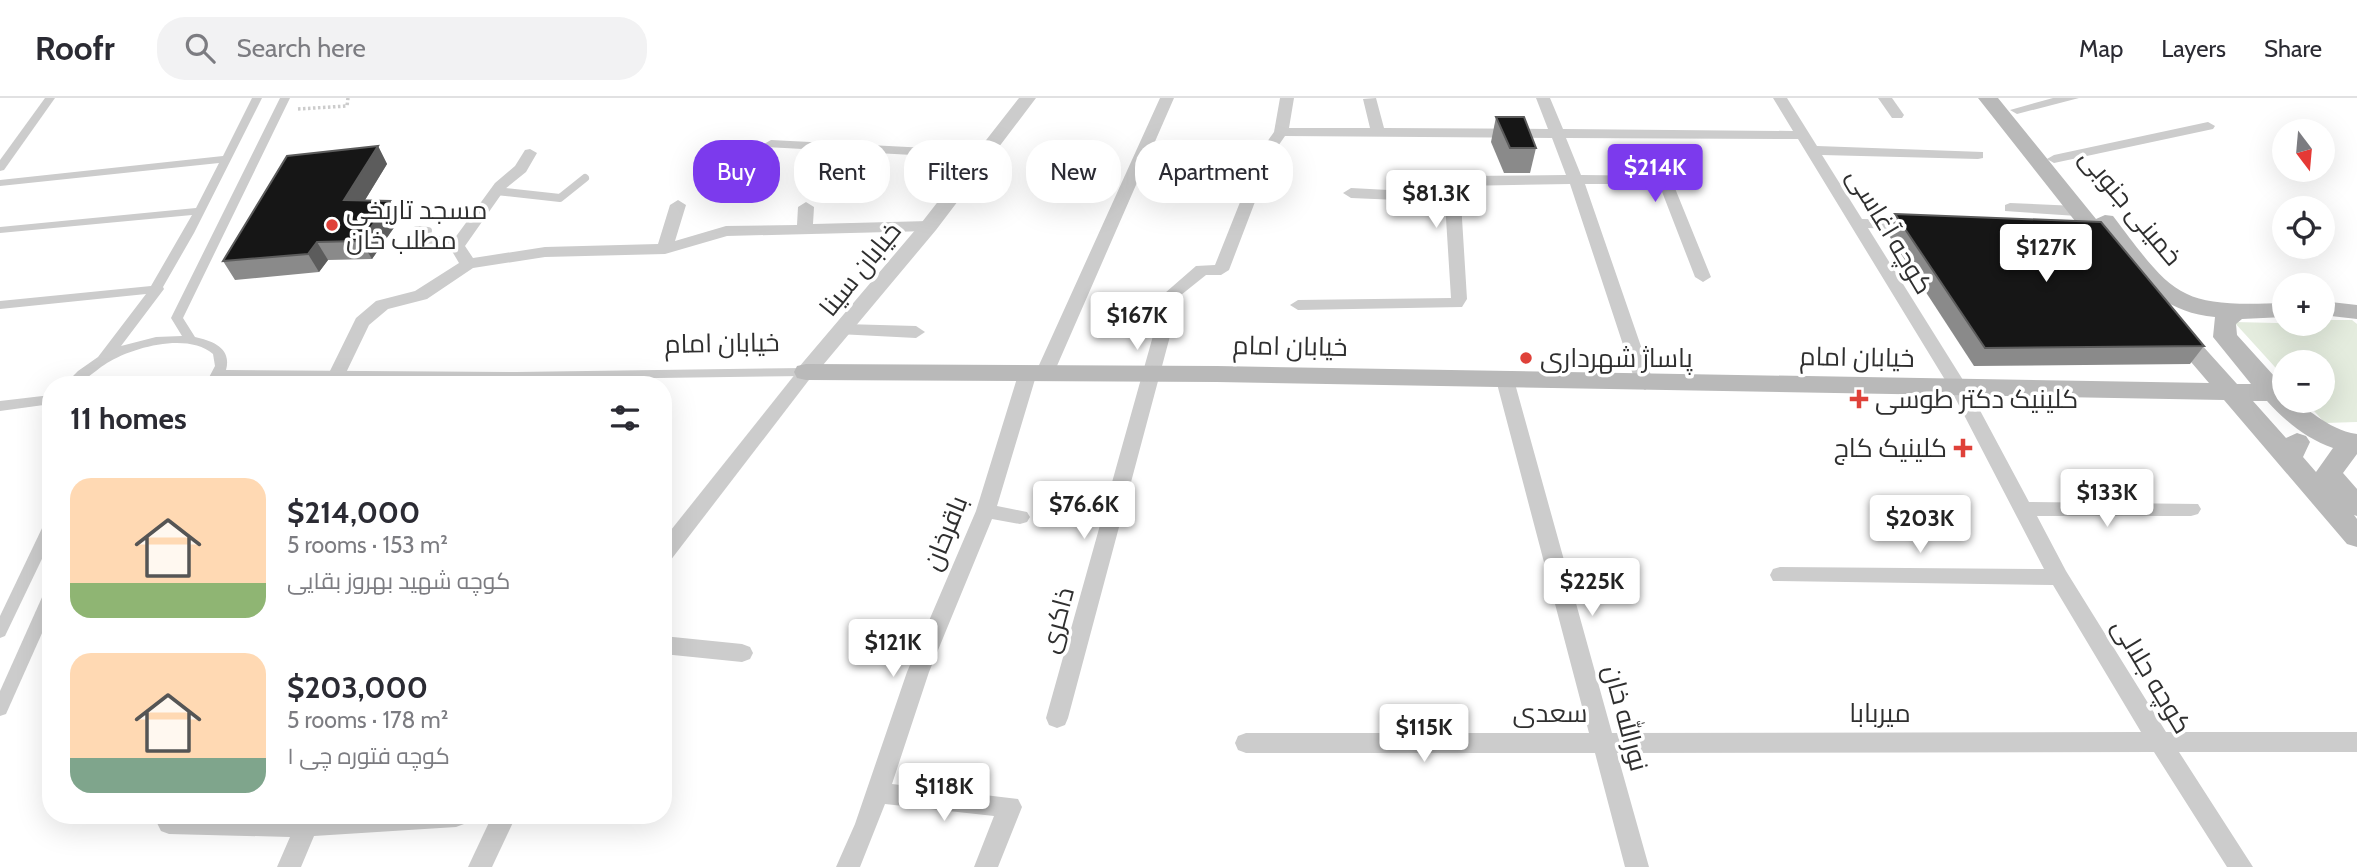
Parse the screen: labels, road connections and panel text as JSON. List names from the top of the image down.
{
  "streets": {
    "main road": ["خمینی جنوبی", "خیابان امام"],
    "street": [
      "کوچه آغاسی",
      "خیابان سینا",
      "باقرخان",
      "ذاکری",
      "کوچه جلالی",
      "سعدی",
      "میربابا",
      "نورالله خان"
    ]
  },
  "crossings": [
    ["خمینی جنوبی", "خیابان امام"],
    ["کوچه آغاسی", "خیابان امام"],
    ["کوچه آغاسی", "کوچه جلالی"],
    ["خیابان سینا", "خیابان امام"],
    ["خیابان امام", "باقرخان"],
    ["خیابان امام", "ذاکری"],
    ["خیابان امام", "نورالله خان"],
    ["کوچه جلالی", "میربابا"],
    ["سعدی", "میربابا"],
    ["سعدی", "نورالله خان"],
    ["میربابا", "نورالله خان"]
  ],
  "places": {
    "other": ["مسجد تاریخی مطلب خان", "پاساژ شهرداری"],
    "health": ["کلینیک دکتر طوسی", "کلینیک کاج"]
  },
  "north": "bottom",
  "page": {
    "header": "Roofr",
    "search": "Search here",
    "nav": ["Map", "Layers", "Share"],
    "map_buttons": ["+", "−"],
    "chip": [
      "Buy",
      "Rent",
      "Filters",
      "New",
      "Apartment"
    ],
    "price": [
      "$214K",
      "$81.3K",
      "$127K",
      "$167K",
      "$133K",
      "$76.6K",
      "$203K",
      "$225K",
      "$121K",
      "$115K",
      "$118K"
    ],
    "heading": "11 homes",
    "list": [
      {
        "name": "$214,000",
        "note": "5 rooms · 153 m² · کوچه شهید بهروز بقایی"
      },
      {
        "name": "$203,000",
        "note": "5 rooms · 178 m² · کوچه فتوره چی ۱"
      }
    ]
  }
}
